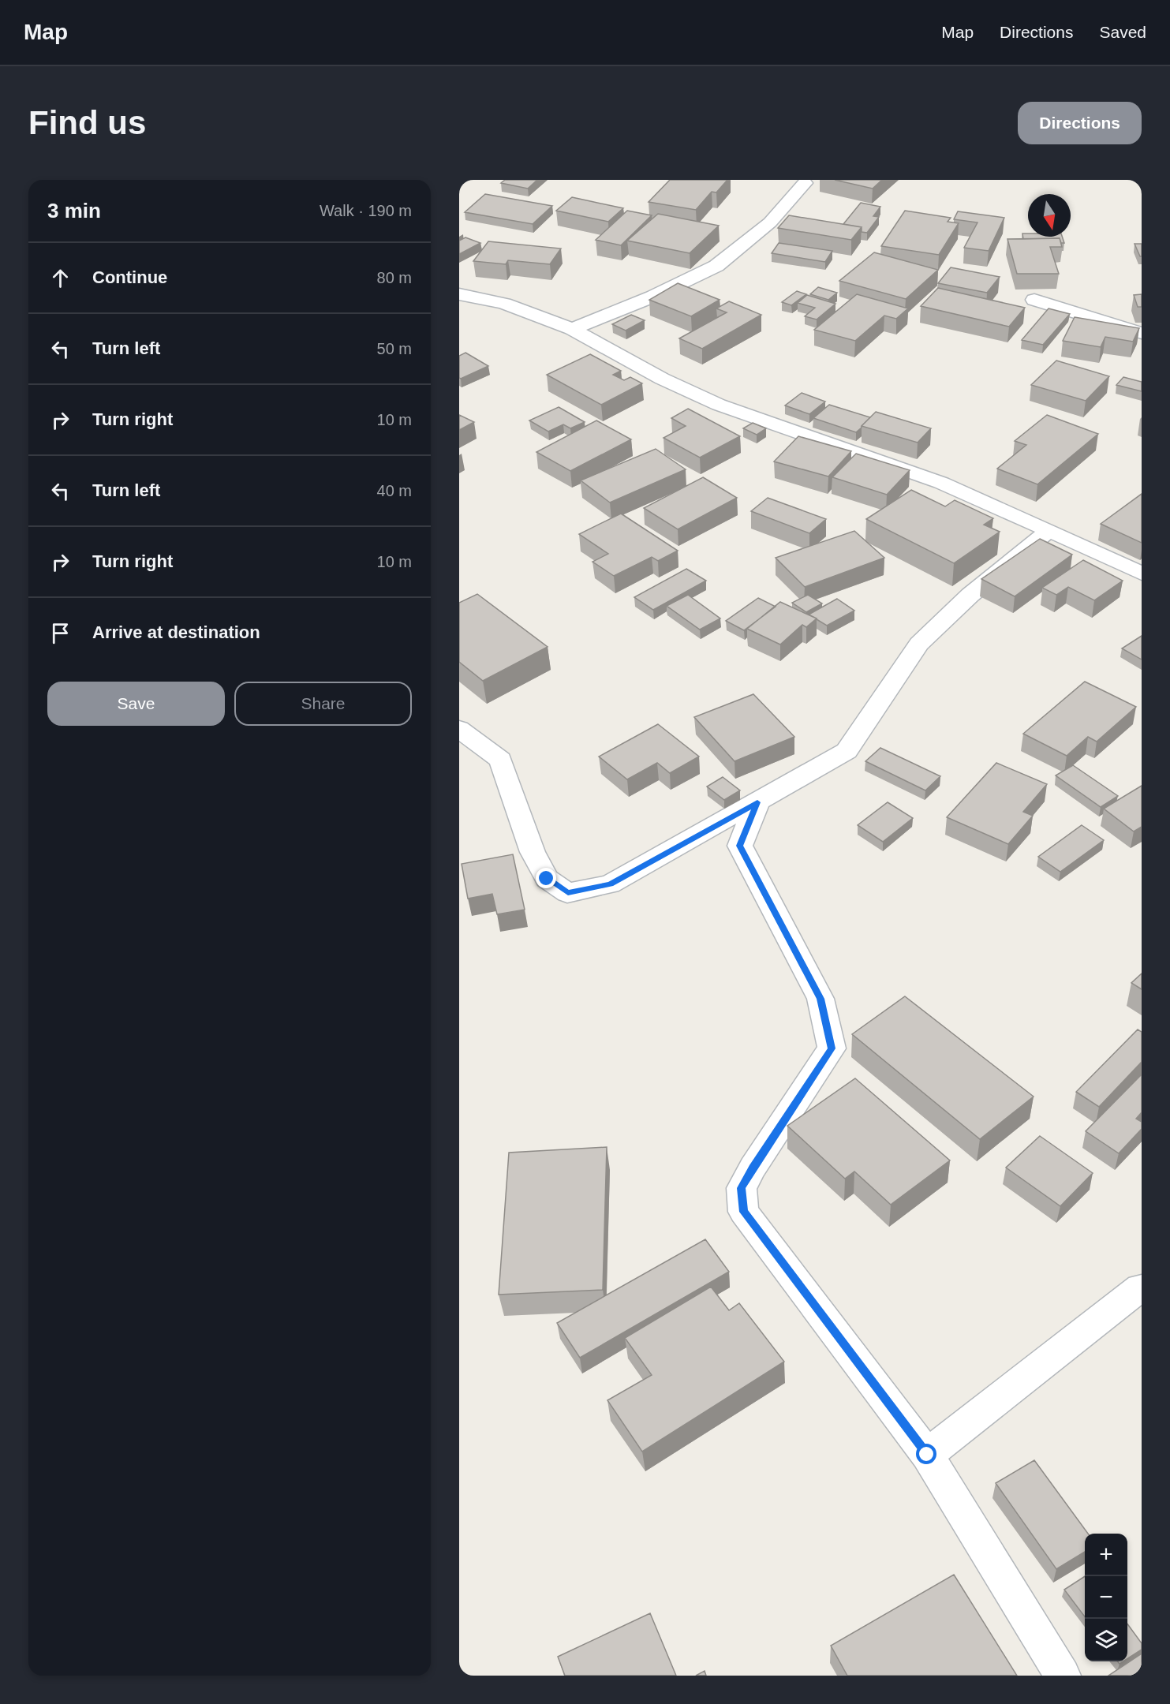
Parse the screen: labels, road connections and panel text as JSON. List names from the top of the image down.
{
  "north": "bottom",
  "page": {
    "header": "Map",
    "nav": ["Map", "Directions", "Saved"],
    "buttons": [
      "Directions",
      ["Save", "Share"]
    ],
    "title": "Find us",
    "heading": ["3 min", "Walk · 190 m"],
    "list": [
      ["Continue", "80 m"],
      ["Turn left", "50 m"],
      ["Turn right", "10 m"],
      ["Turn left", "40 m"],
      ["Turn right", "10 m"],
      "Arrive at destination"
    ],
    "map_buttons": ["+", "−"]
  }
}
